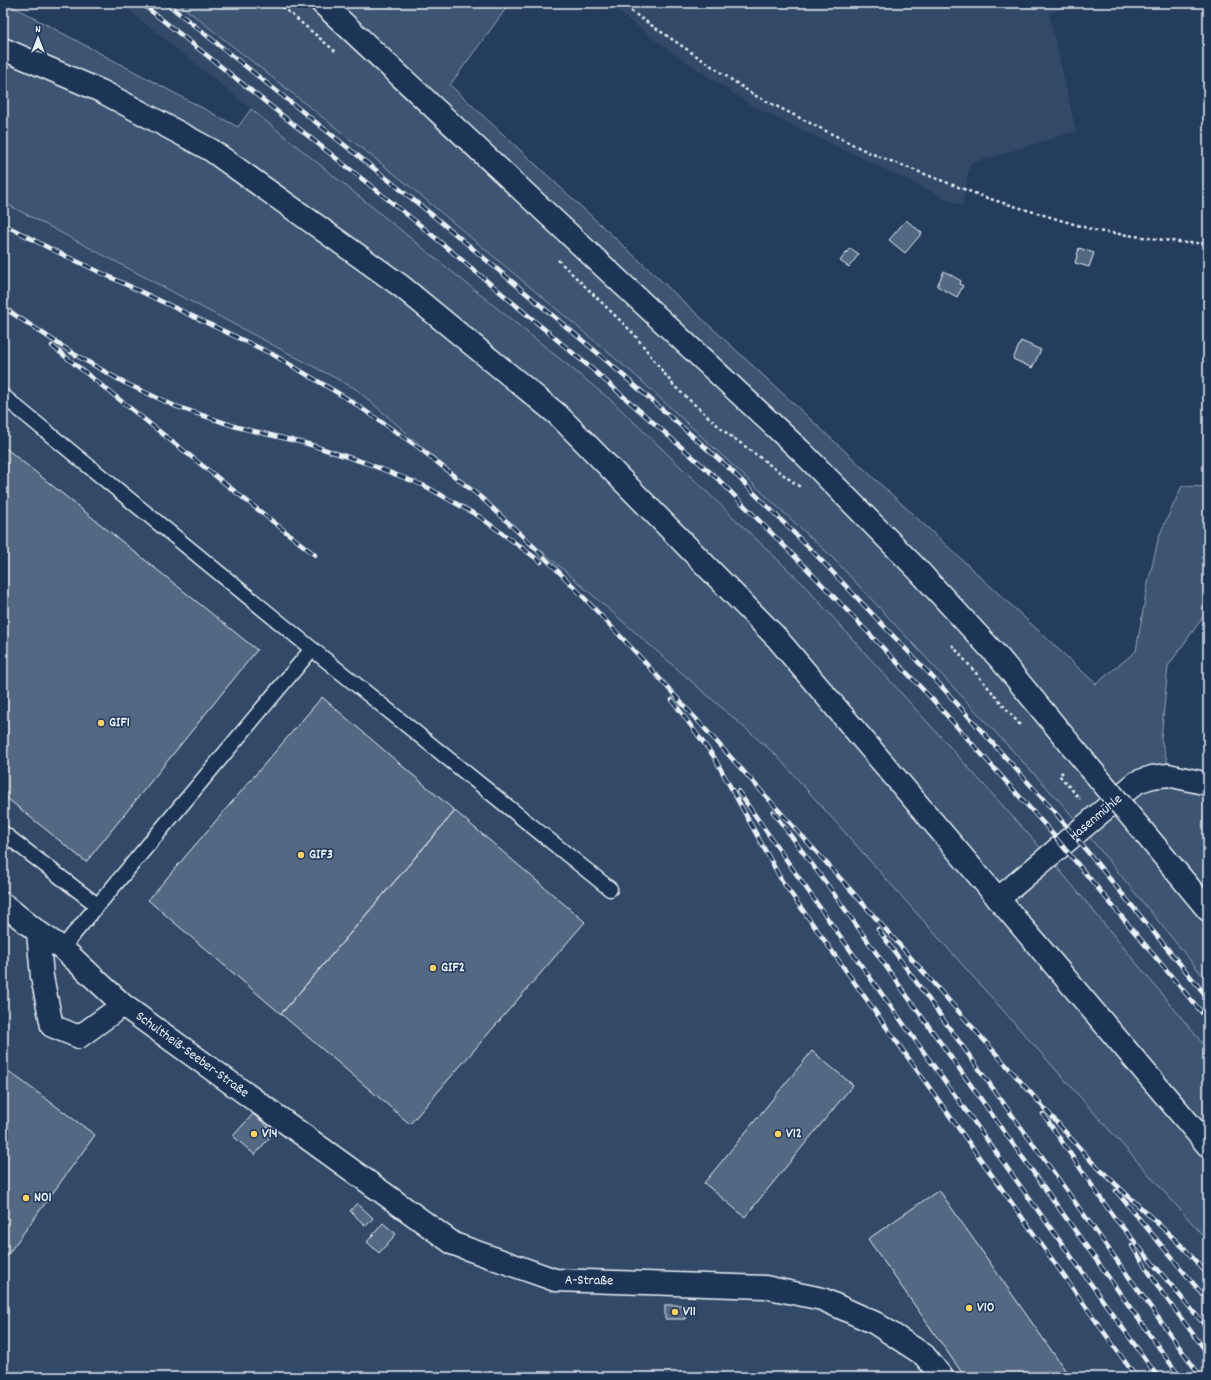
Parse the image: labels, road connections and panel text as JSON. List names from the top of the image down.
{
  "streets": {
    "main road": ["Hasenmühle", "Schultheiß-Seeber-Straße", "A-Straße"]
  },
  "crossings": [
    ["Schultheiß-Seeber-Straße", "A-Straße"]
  ],
  "places": [
    "GIF1",
    "GIF3",
    "GIF2",
    "V14",
    "V12",
    "N01",
    "V10",
    "V11"
  ],
  "north": "top"
}
